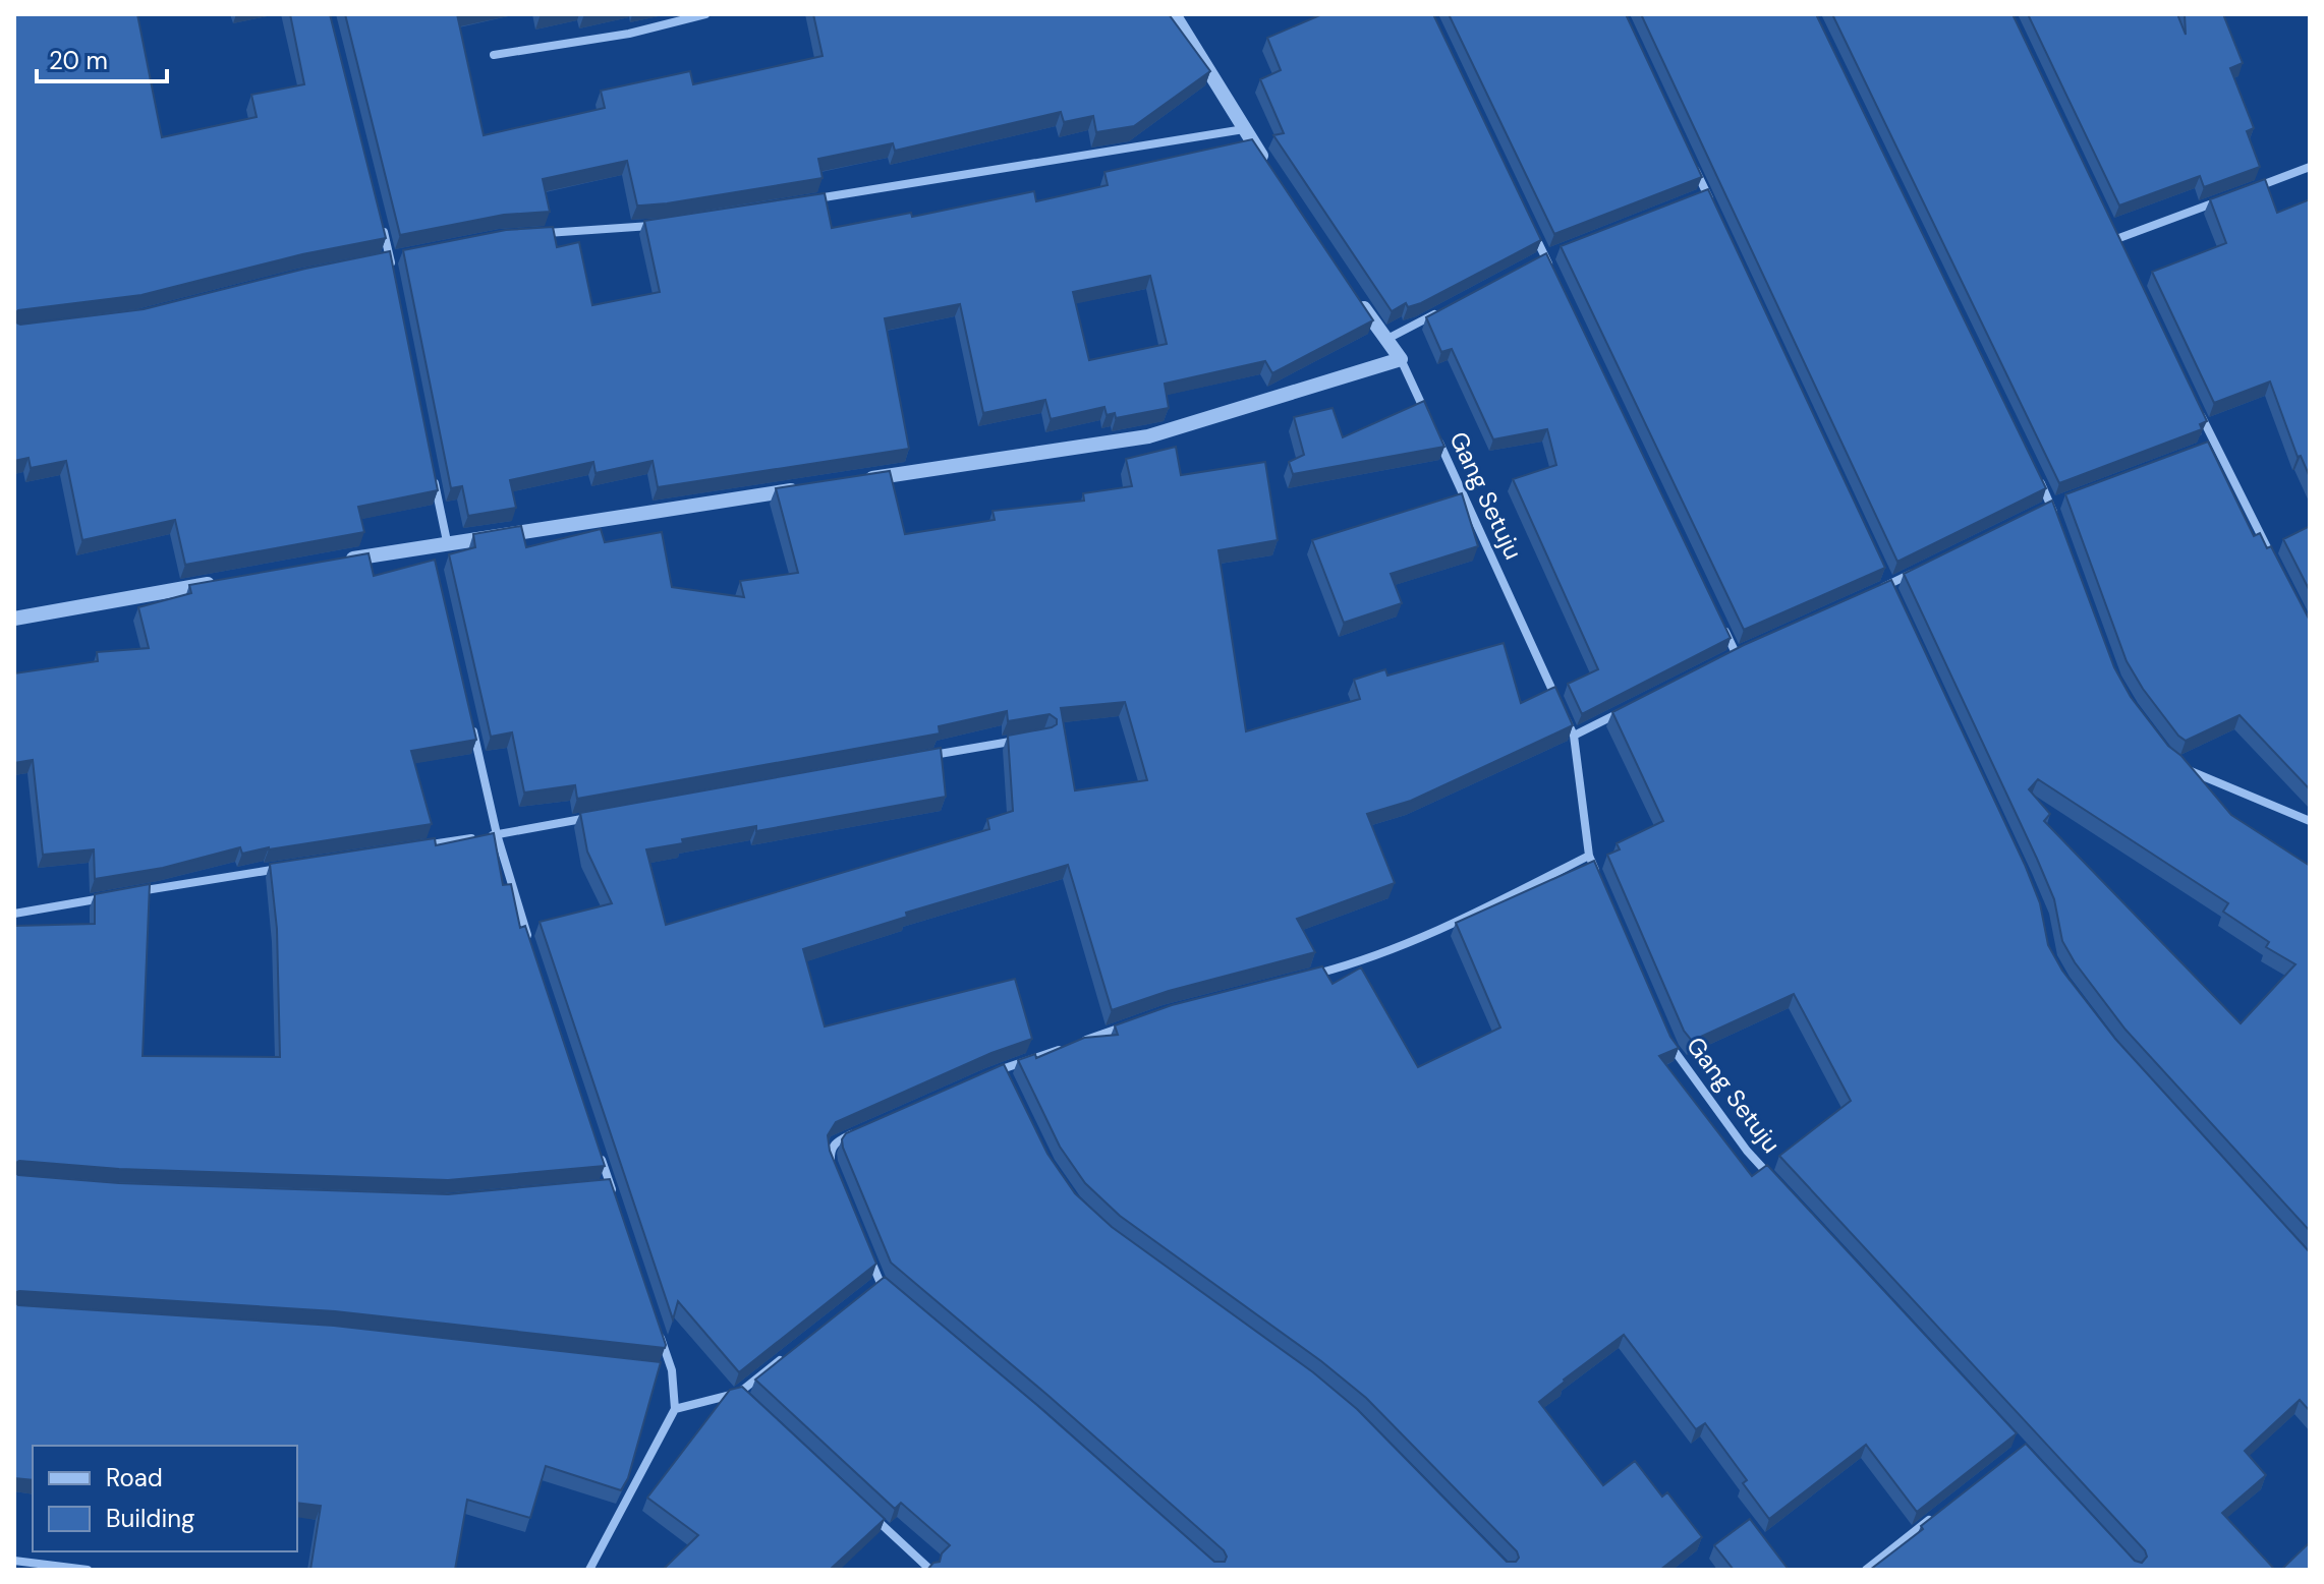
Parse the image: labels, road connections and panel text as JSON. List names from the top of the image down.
{
  "streets": {
    "street": ["Gang Setuju"]
  },
  "legend": ["Road", "Building"],
  "scale_bar": "20 m"
}
